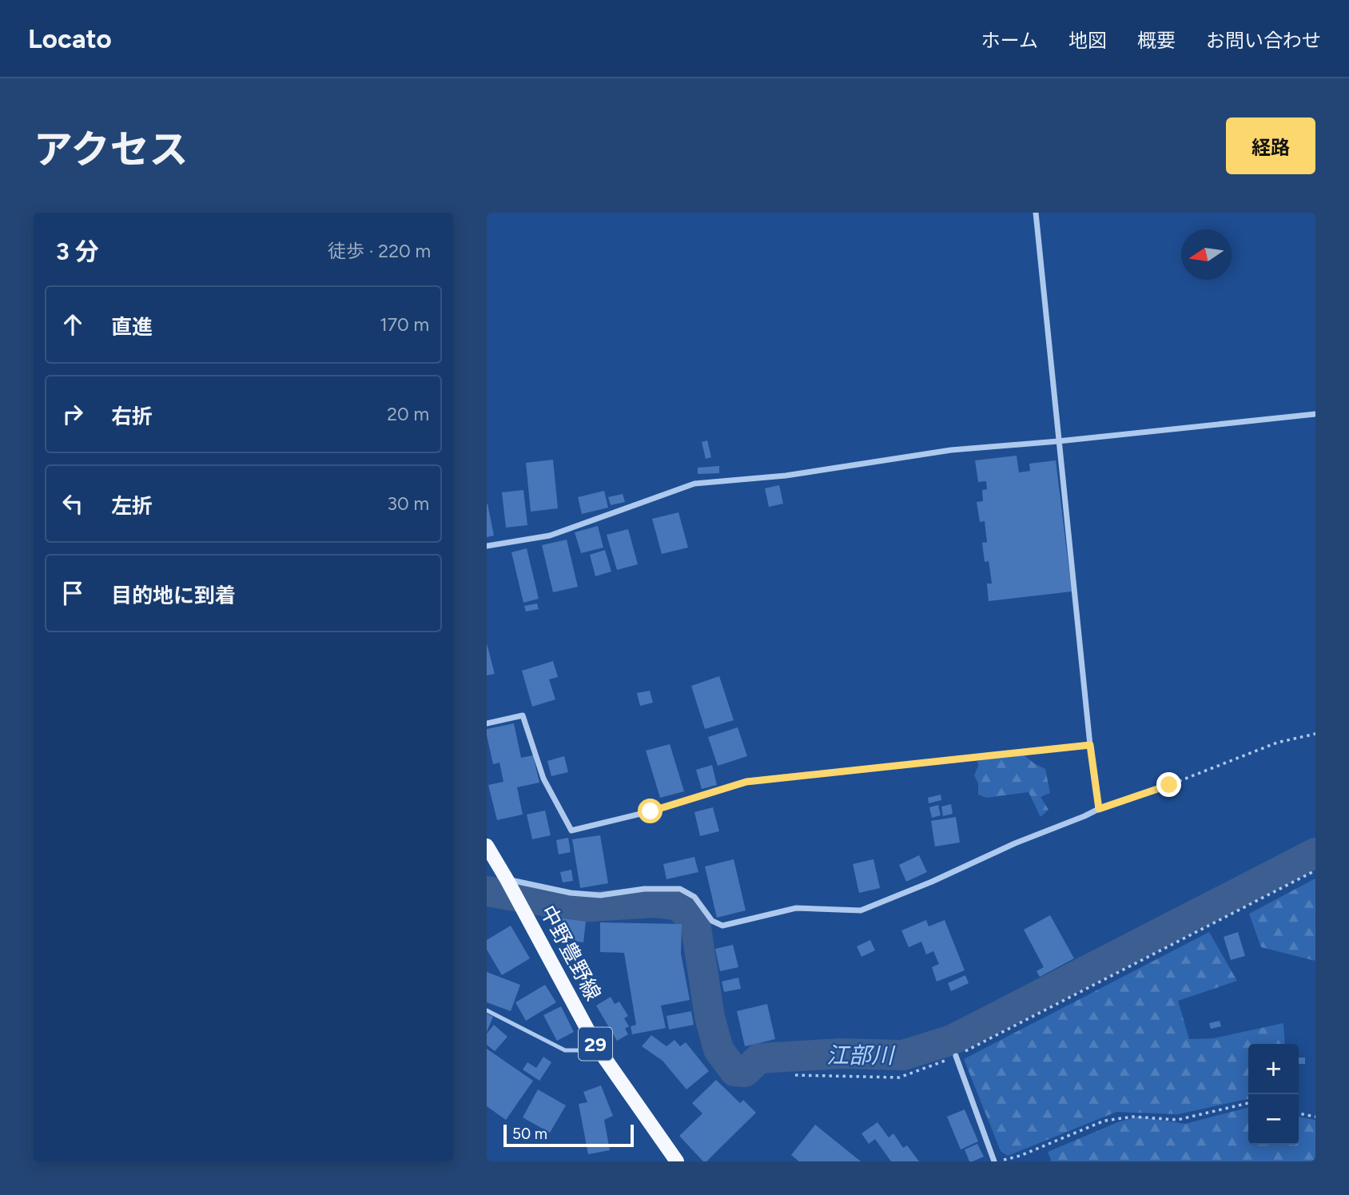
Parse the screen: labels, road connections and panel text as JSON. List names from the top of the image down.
{
  "streets": {
    "main road": ["中野豊野線", "29"]
  },
  "water": ["江部川"],
  "scale_bar": "50 m",
  "north": "left",
  "page": {
    "header": "Locato",
    "nav": [
      "ホーム",
      "地図",
      "概要",
      "お問い合わせ"
    ],
    "title": "アクセス",
    "buttons": "経路",
    "heading": ["3 分", "徒歩 · 220 m"],
    "list": [
      ["直進", "170 m"],
      ["右折", "20 m"],
      ["左折", "30 m"],
      "目的地に到着"
    ],
    "map_buttons": ["+", "−"],
    "scale": "50 m"
  }
}
